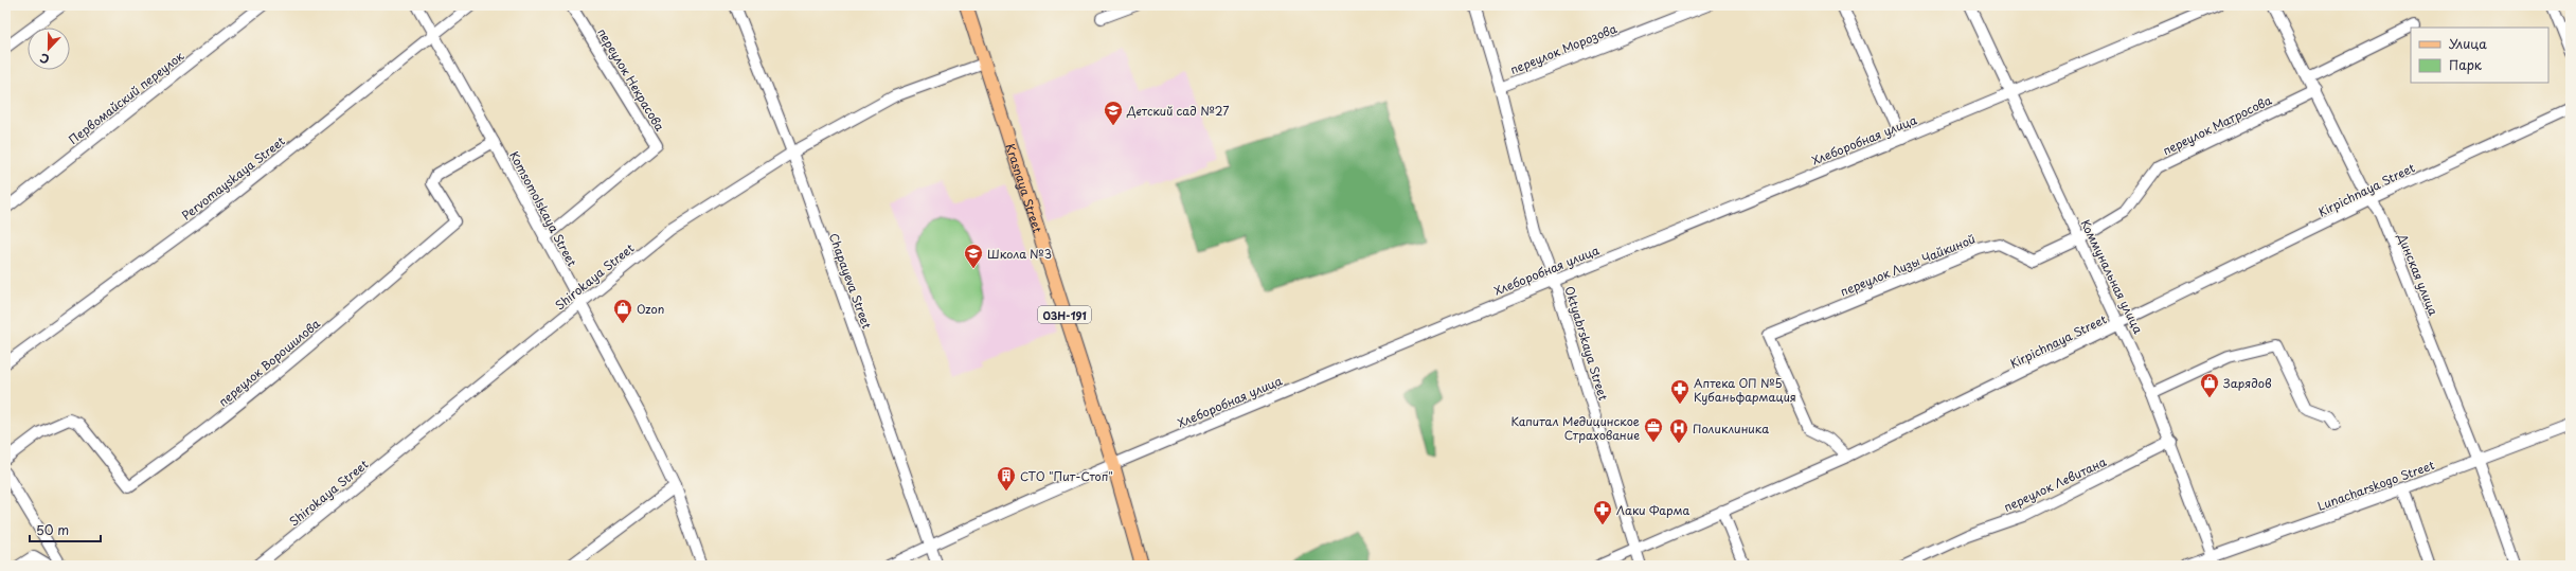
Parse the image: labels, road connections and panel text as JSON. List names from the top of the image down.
{
  "streets": {
    "main road": ["Krasnaya Street", "03Н-191"],
    "street": [
      "переулок Морозова",
      "переулок Некрасова",
      "Первомайский переулок",
      "переулок Матросова",
      "Хлеборобная улица",
      "Pervomayskaya Street",
      "Kirpichnaya Street",
      "Komsomolskaya Street",
      "переулок Лизы Чайкиной",
      "Динская улица",
      "Shirokaya Street",
      "Коммунальная улица",
      "Chapayeva Street",
      "Oktyabrskaya Street",
      "переулок Ворошилова",
      "переулок Левитана",
      "Lunacharskogo Street"
    ]
  },
  "crossings": [
    ["переулок Морозова", "Oktyabrskaya Street"],
    ["переулок Некрасова", "Komsomolskaya Street"],
    ["переулок Матросова", "переулок Лизы Чайкиной"],
    ["переулок Матросова", "Динская улица"],
    ["переулок Матросова", "Коммунальная улица"],
    ["Хлеборобная улица", "Krasnaya Street"],
    ["Хлеборобная улица", "Коммунальная улица"],
    ["Хлеборобная улица", "Chapayeva Street"],
    ["Хлеборобная улица", "Oktyabrskaya Street"],
    ["Pervomayskaya Street", "Komsomolskaya Street"],
    ["Krasnaya Street", "Shirokaya Street"],
    ["Kirpichnaya Street", "переулок Лизы Чайкиной"],
    ["Kirpichnaya Street", "Динская улица"],
    ["Kirpichnaya Street", "Коммунальная улица"],
    ["Kirpichnaya Street", "Oktyabrskaya Street"],
    ["Komsomolskaya Street", "Shirokaya Street"],
    ["Komsomolskaya Street", "переулок Ворошилова"],
    ["переулок Лизы Чайкиной", "Коммунальная улица"],
    ["Динская улица", "Lunacharskogo Street"],
    ["Shirokaya Street", "Chapayeva Street"],
    ["Коммунальная улица", "переулок Левитана"],
    ["Коммунальная улица", "Lunacharskogo Street"]
  ],
  "places": {
    "school or university": ["Детский сад №27", "Школа №3"],
    "shop": ["Ozon", "Зарядов"],
    "pharmacy": ["Аптека ОП №5 Кубаньфармация", "Лаки Фарма"],
    "office": ["Капитал Медицинское Страхование"],
    "hospital": ["Поликлиника"],
    "building": ["СТО \"Пит-Стоп\""]
  },
  "legend": ["Улица", "Парк"],
  "scale_bar": "50 m",
  "north": "bottom"
}
